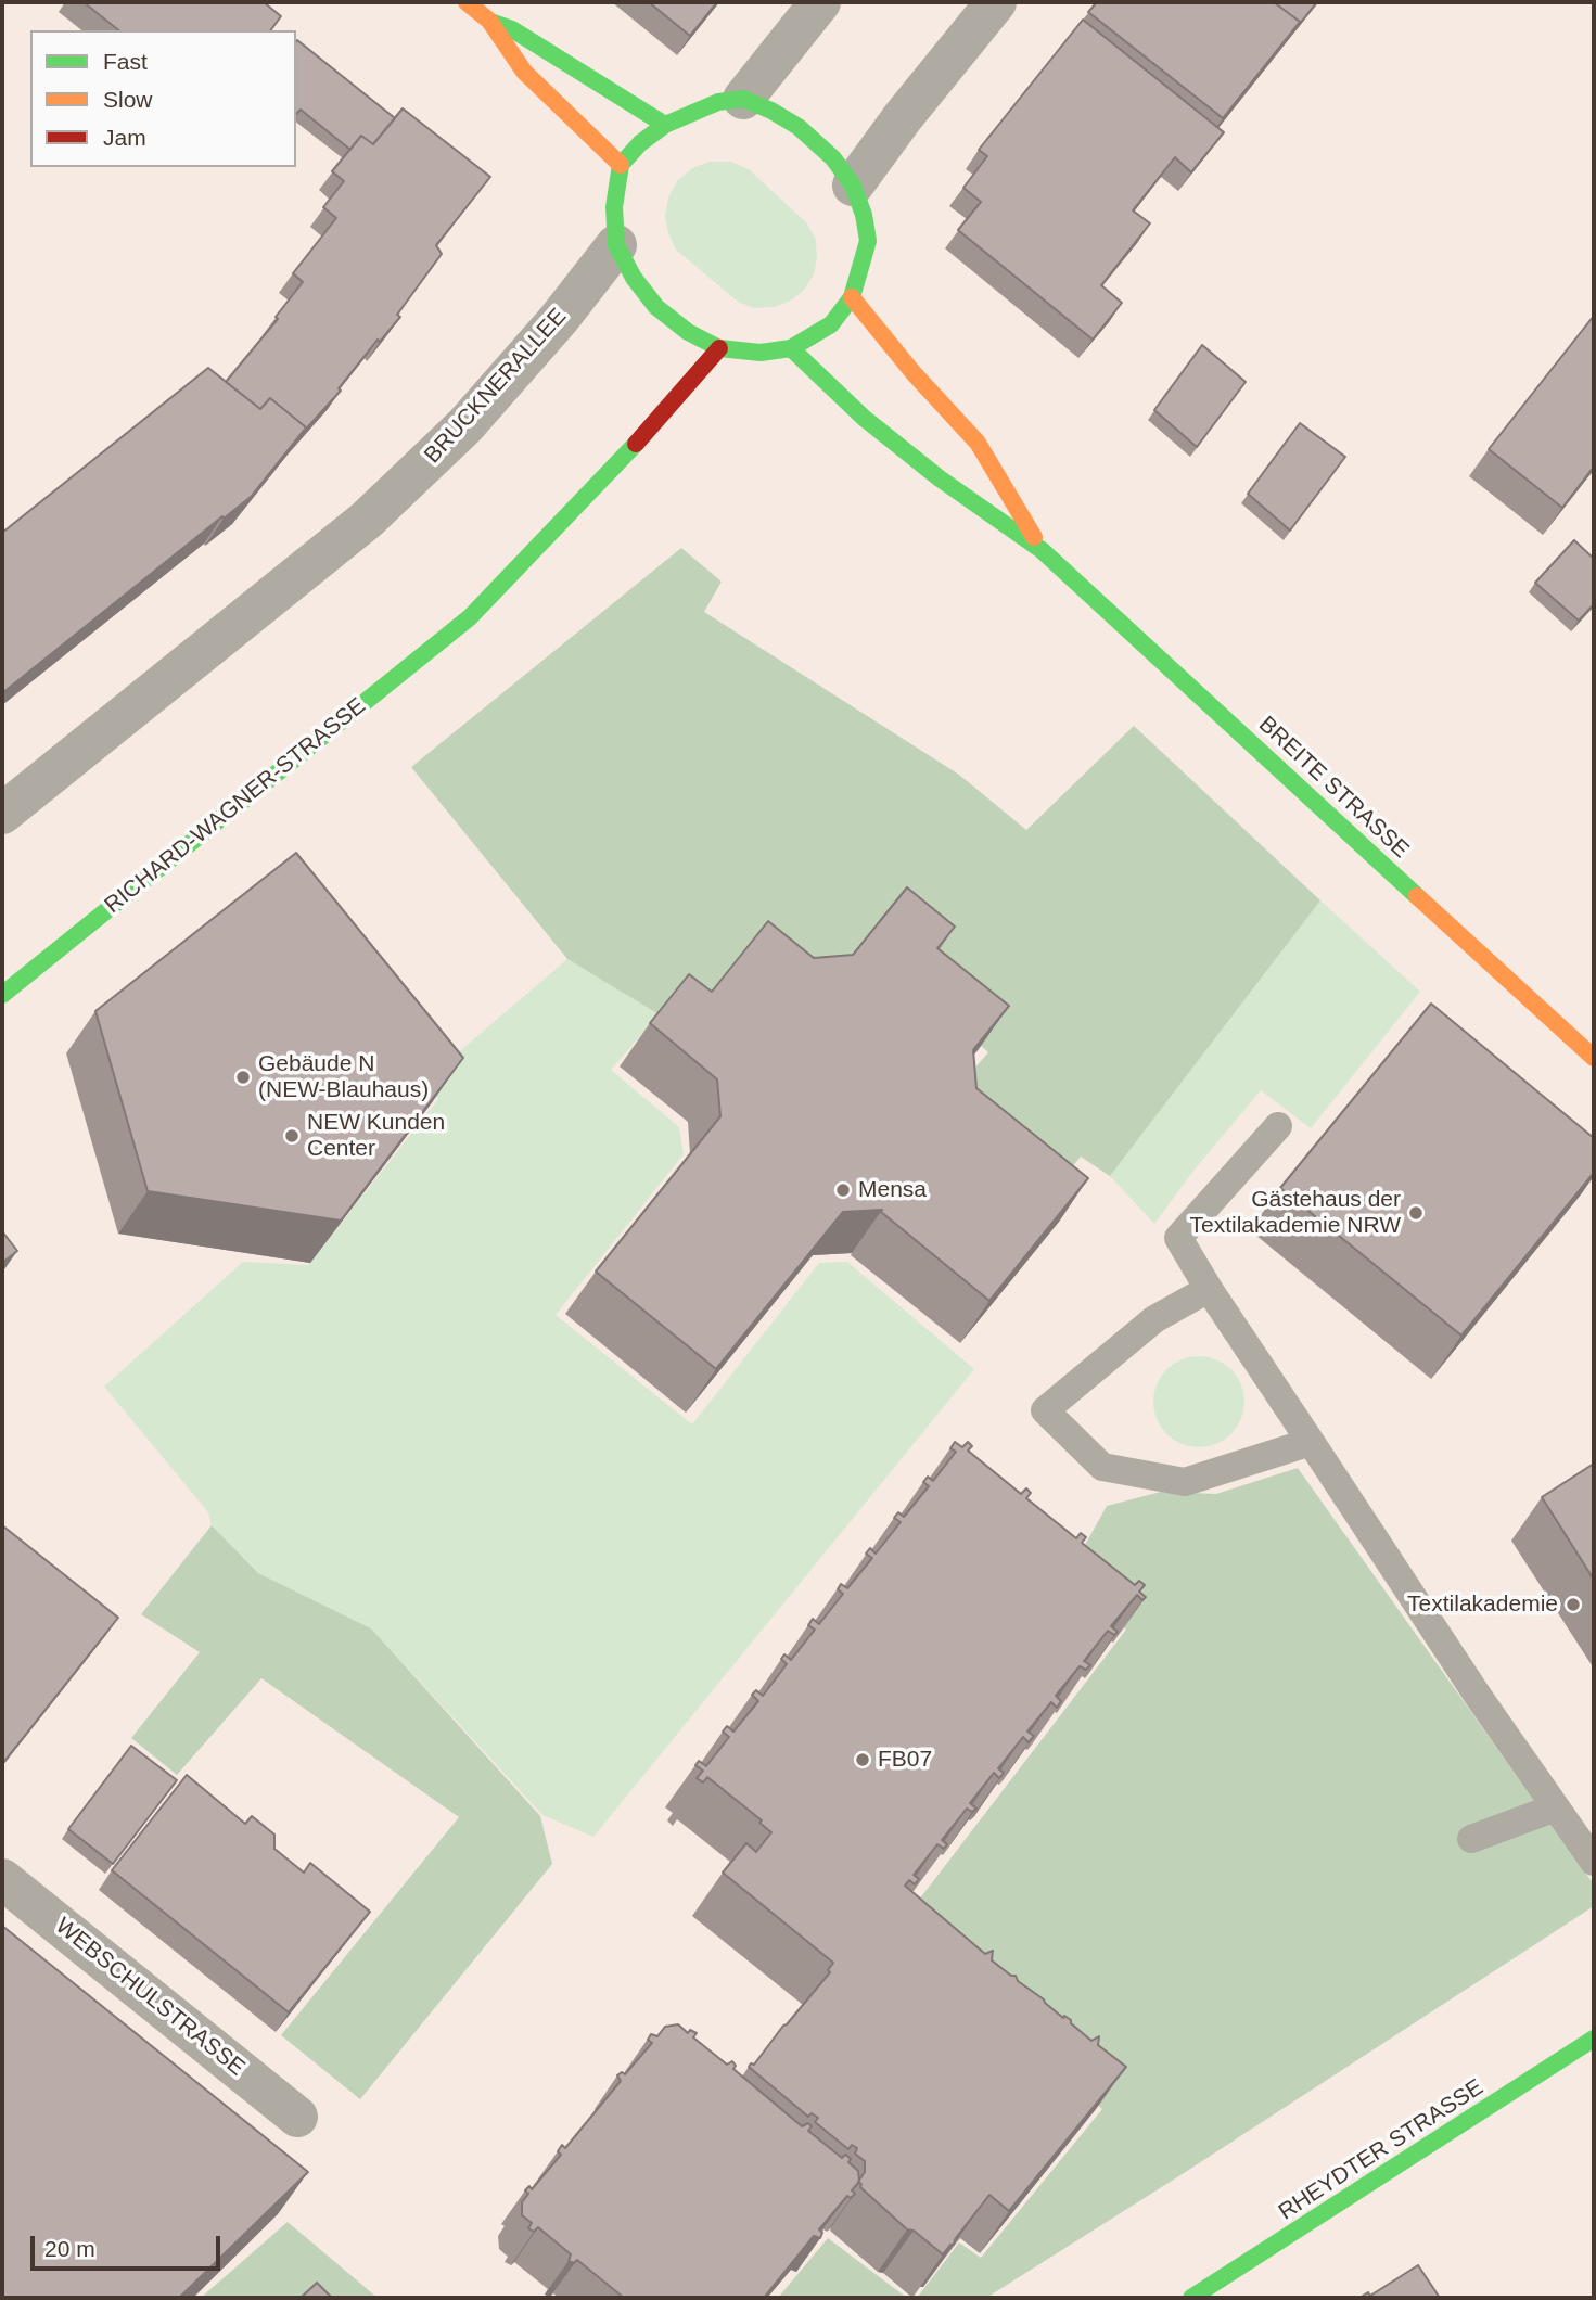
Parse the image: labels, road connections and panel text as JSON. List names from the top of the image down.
{
  "streets": {
    "street": [
      "BRUCKNERALLEE",
      "BREITE STRASSE",
      "RICHARD-WAGNER-STRASSE",
      "WEBSCHULSTRASSE",
      "RHEYDTER STRASSE"
    ]
  },
  "crossings": [
    ["BRUCKNERALLEE", "BREITE STRASSE"],
    ["BRUCKNERALLEE", "RICHARD-WAGNER-STRASSE"],
    ["BREITE STRASSE", "RICHARD-WAGNER-STRASSE"]
  ],
  "places": [
    "Gebäude N (NEW-Blauhaus)",
    "NEW Kunden Center",
    "Mensa",
    "Gästehaus der Textilakademie NRW",
    "Textilakademie",
    "FB07"
  ],
  "legend": ["Fast", "Slow", "Jam"],
  "scale_bar": "20 m"
}
